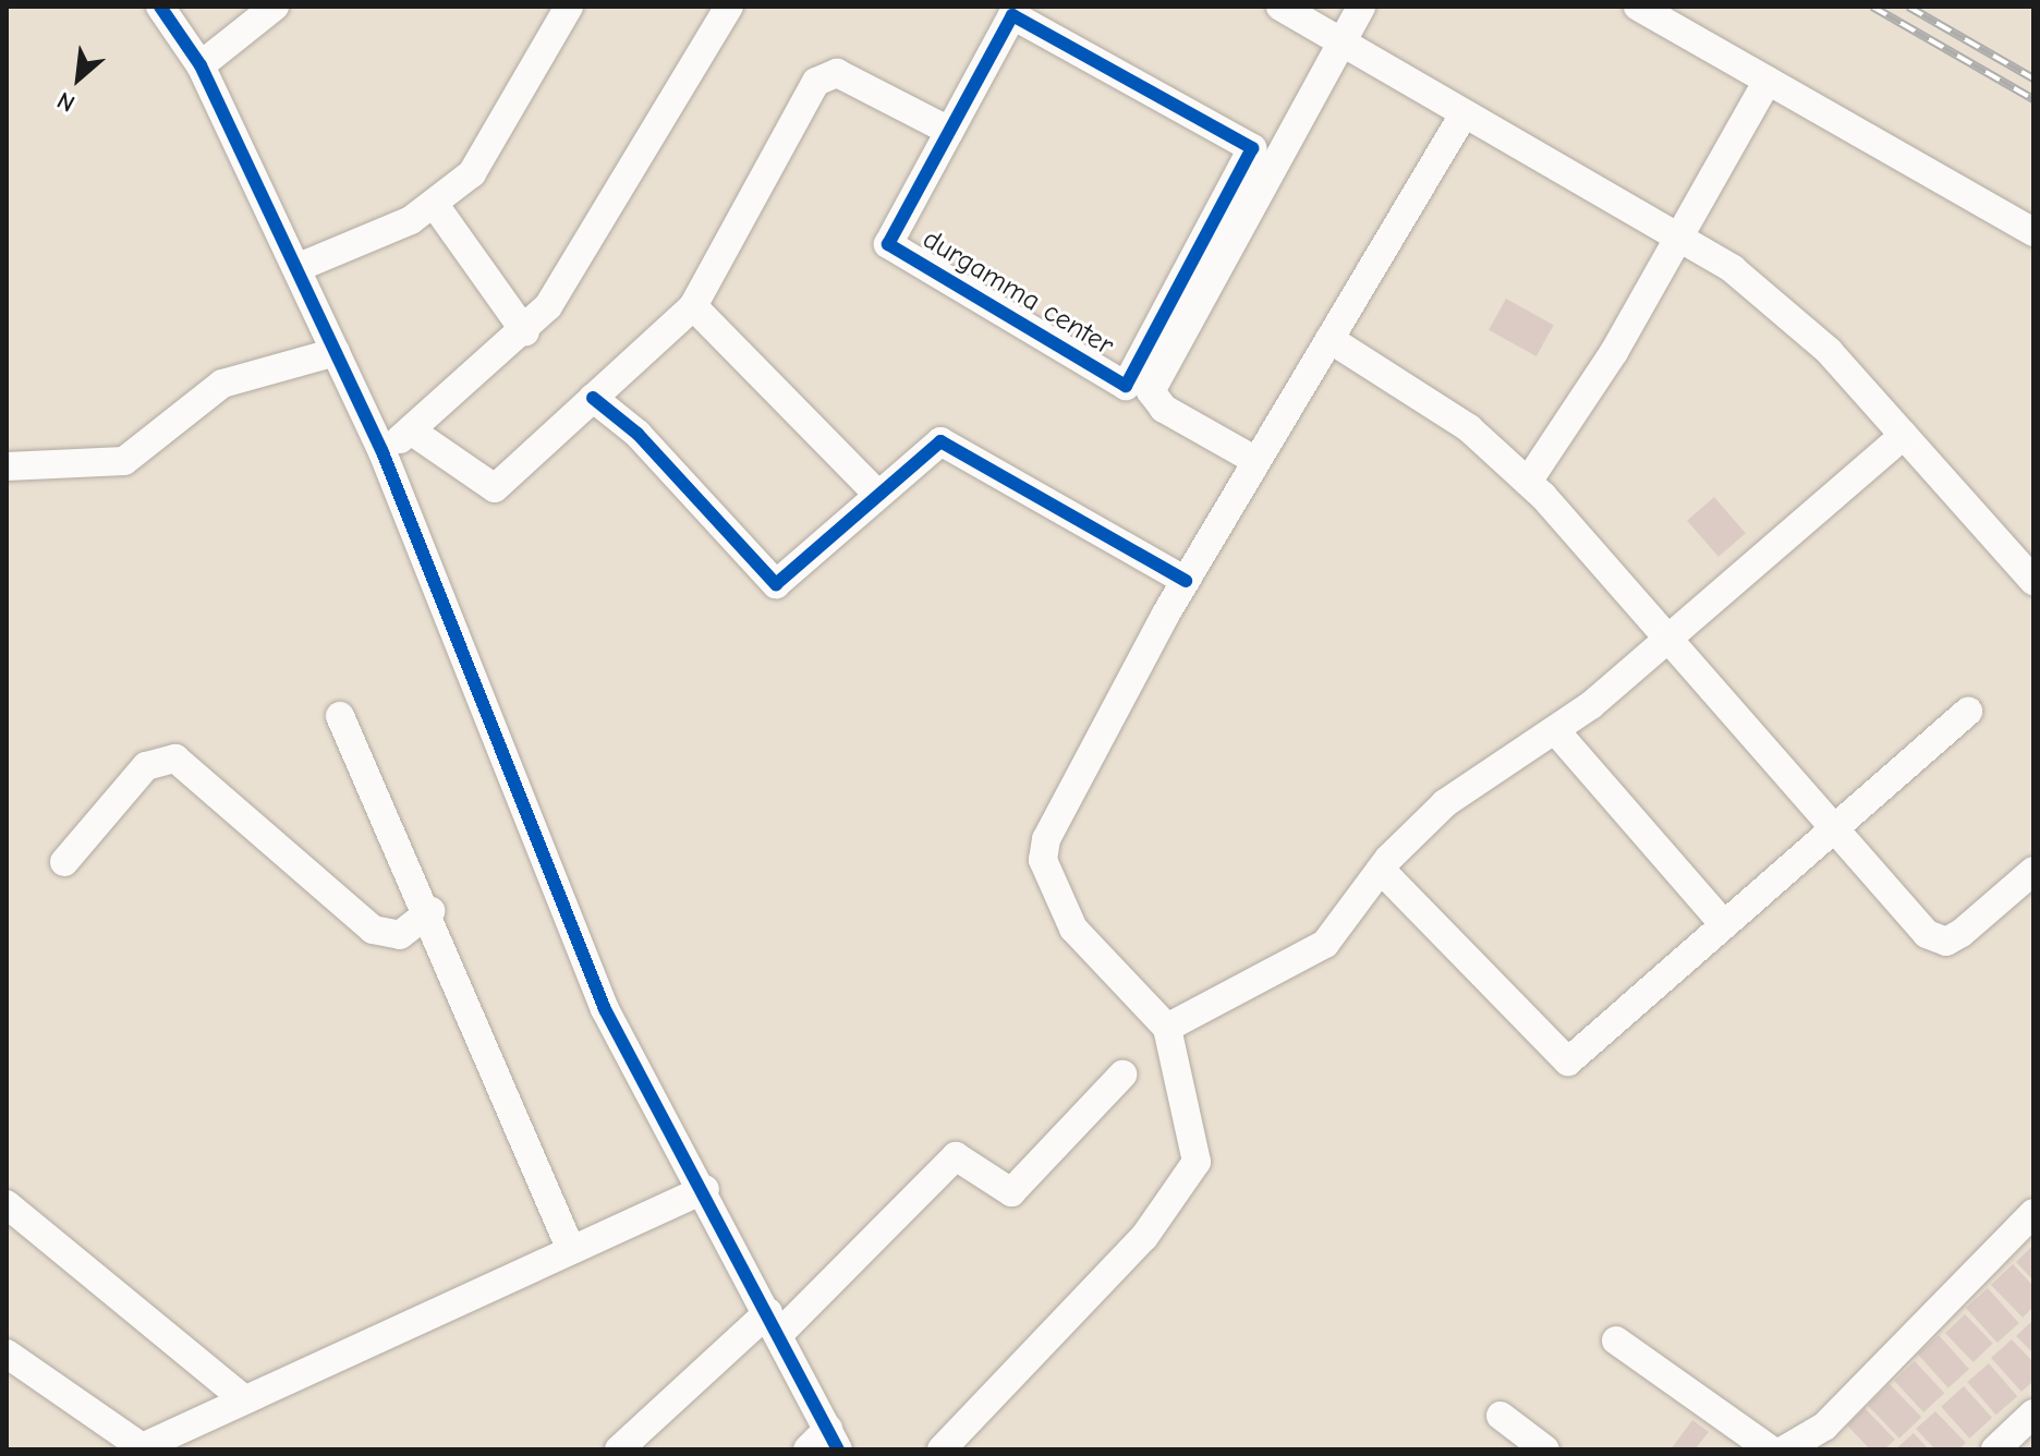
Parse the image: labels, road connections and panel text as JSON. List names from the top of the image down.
{
  "streets": {
    "street": ["durgamma center"]
  },
  "north": "bottom left"
}
